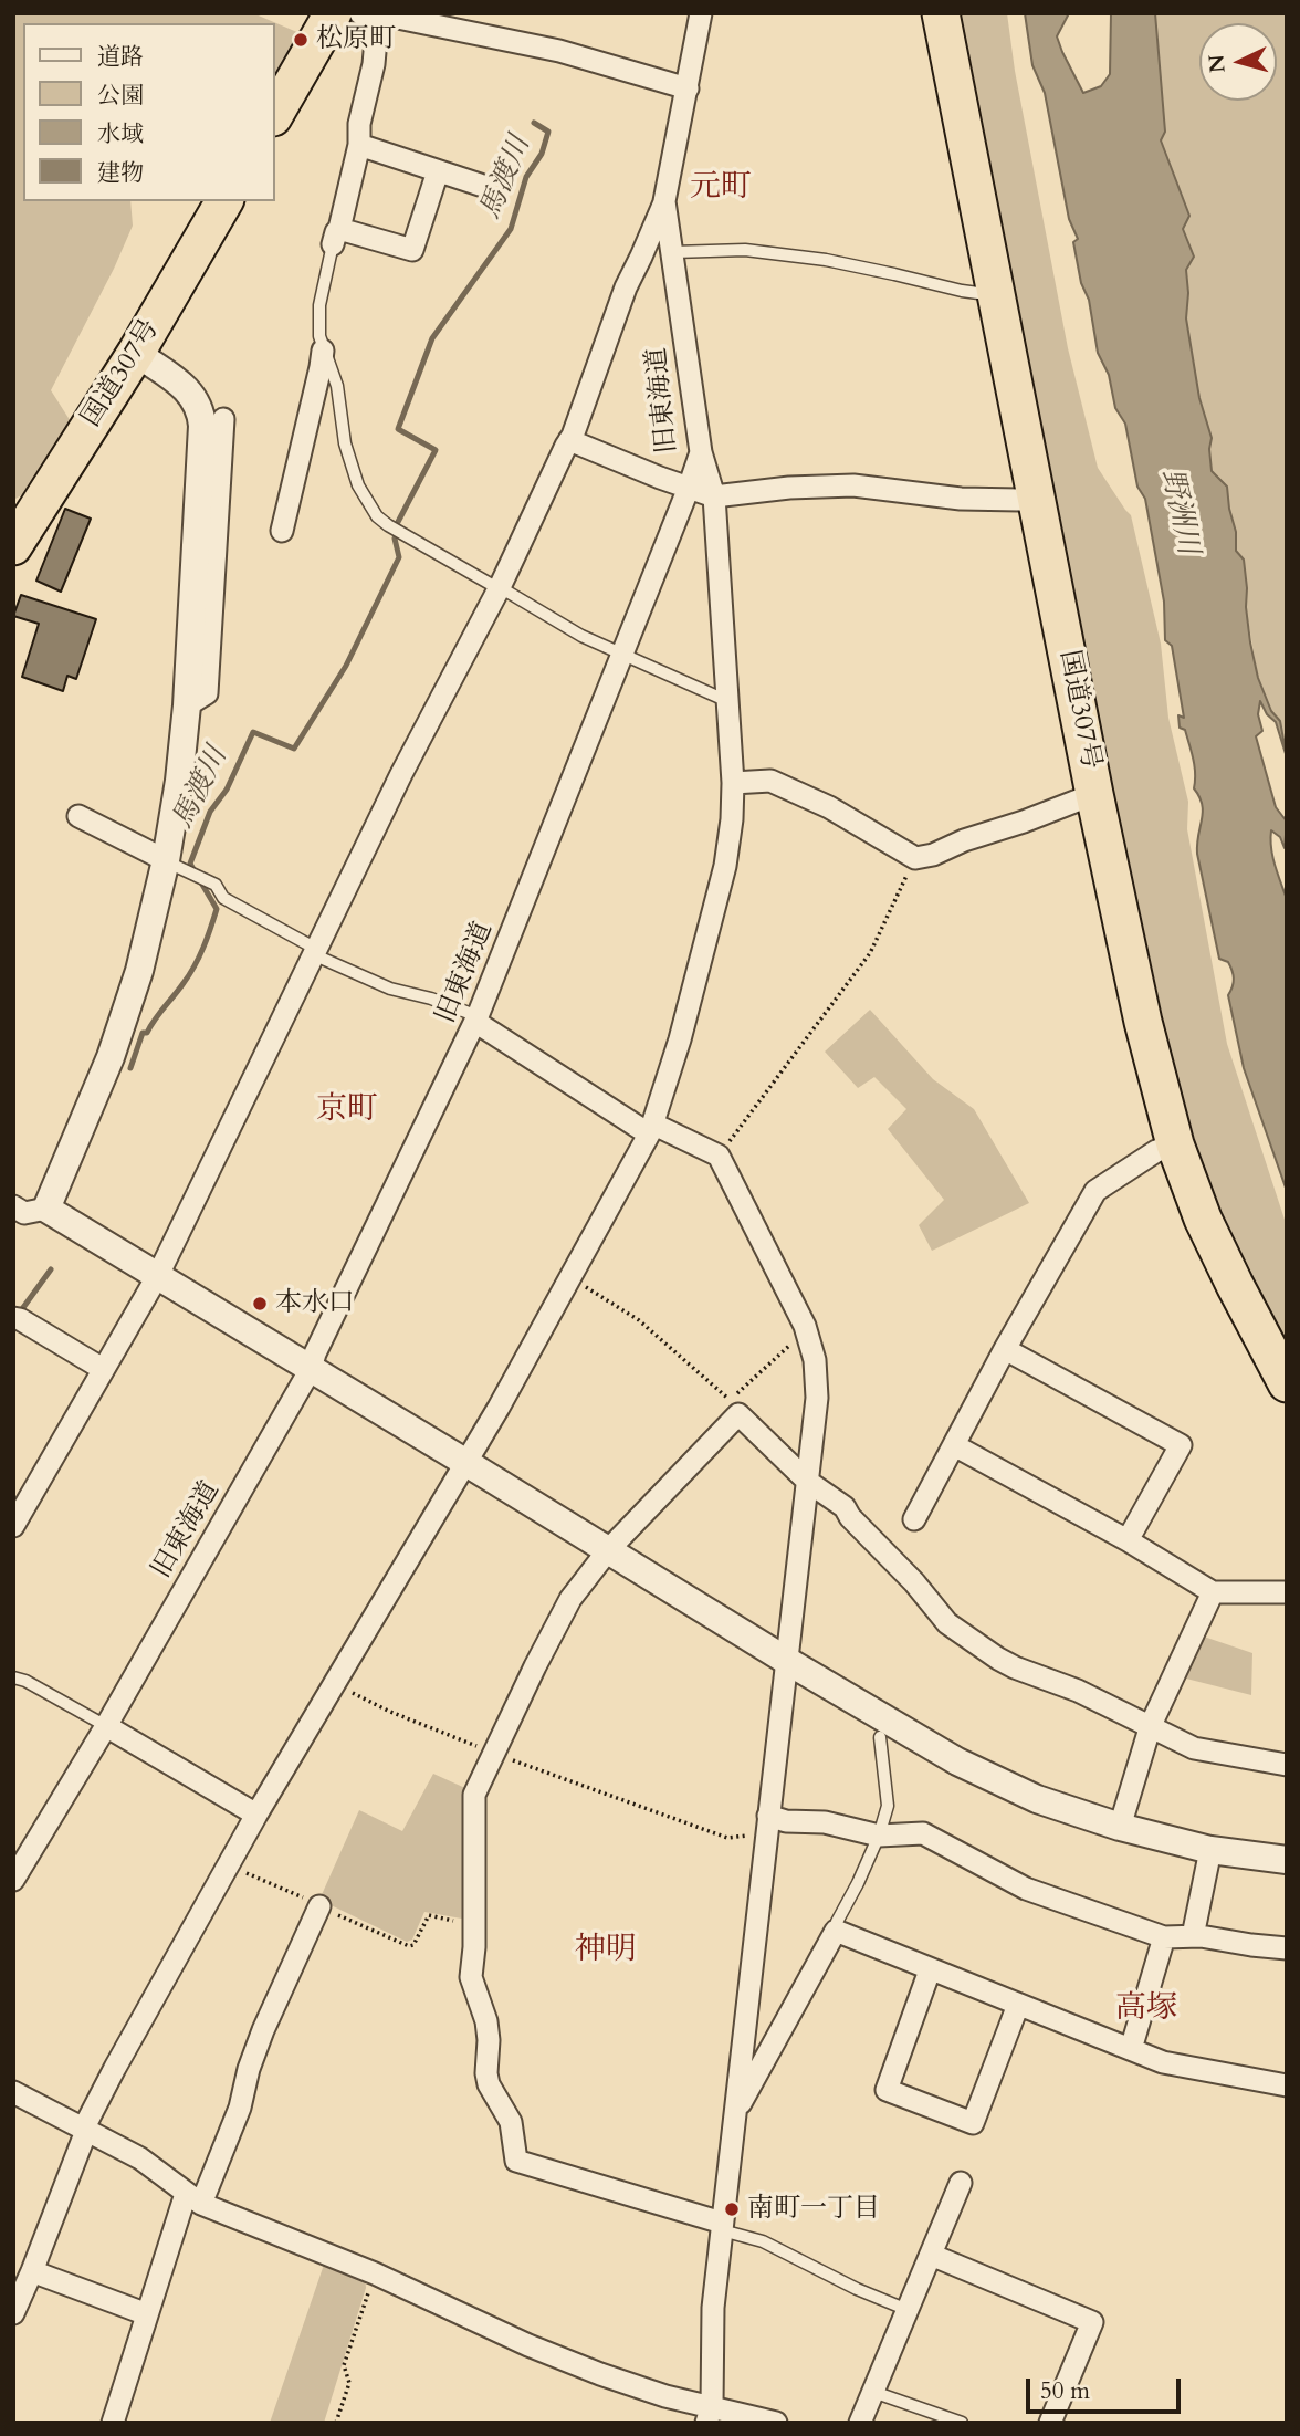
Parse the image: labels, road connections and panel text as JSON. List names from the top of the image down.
{
  "streets": {
    "highway": ["国道307号"],
    "street": ["旧東海道"]
  },
  "districts": [
    "元町",
    "京町",
    "神明",
    "高塚"
  ],
  "water": ["馬渡川", "野洲川"],
  "places": ["松原町", "本水口", "南町一丁目"],
  "legend": [
    "道路",
    "公園",
    "水域",
    "建物"
  ],
  "scale_bar": "50 m",
  "north": "left"
}
